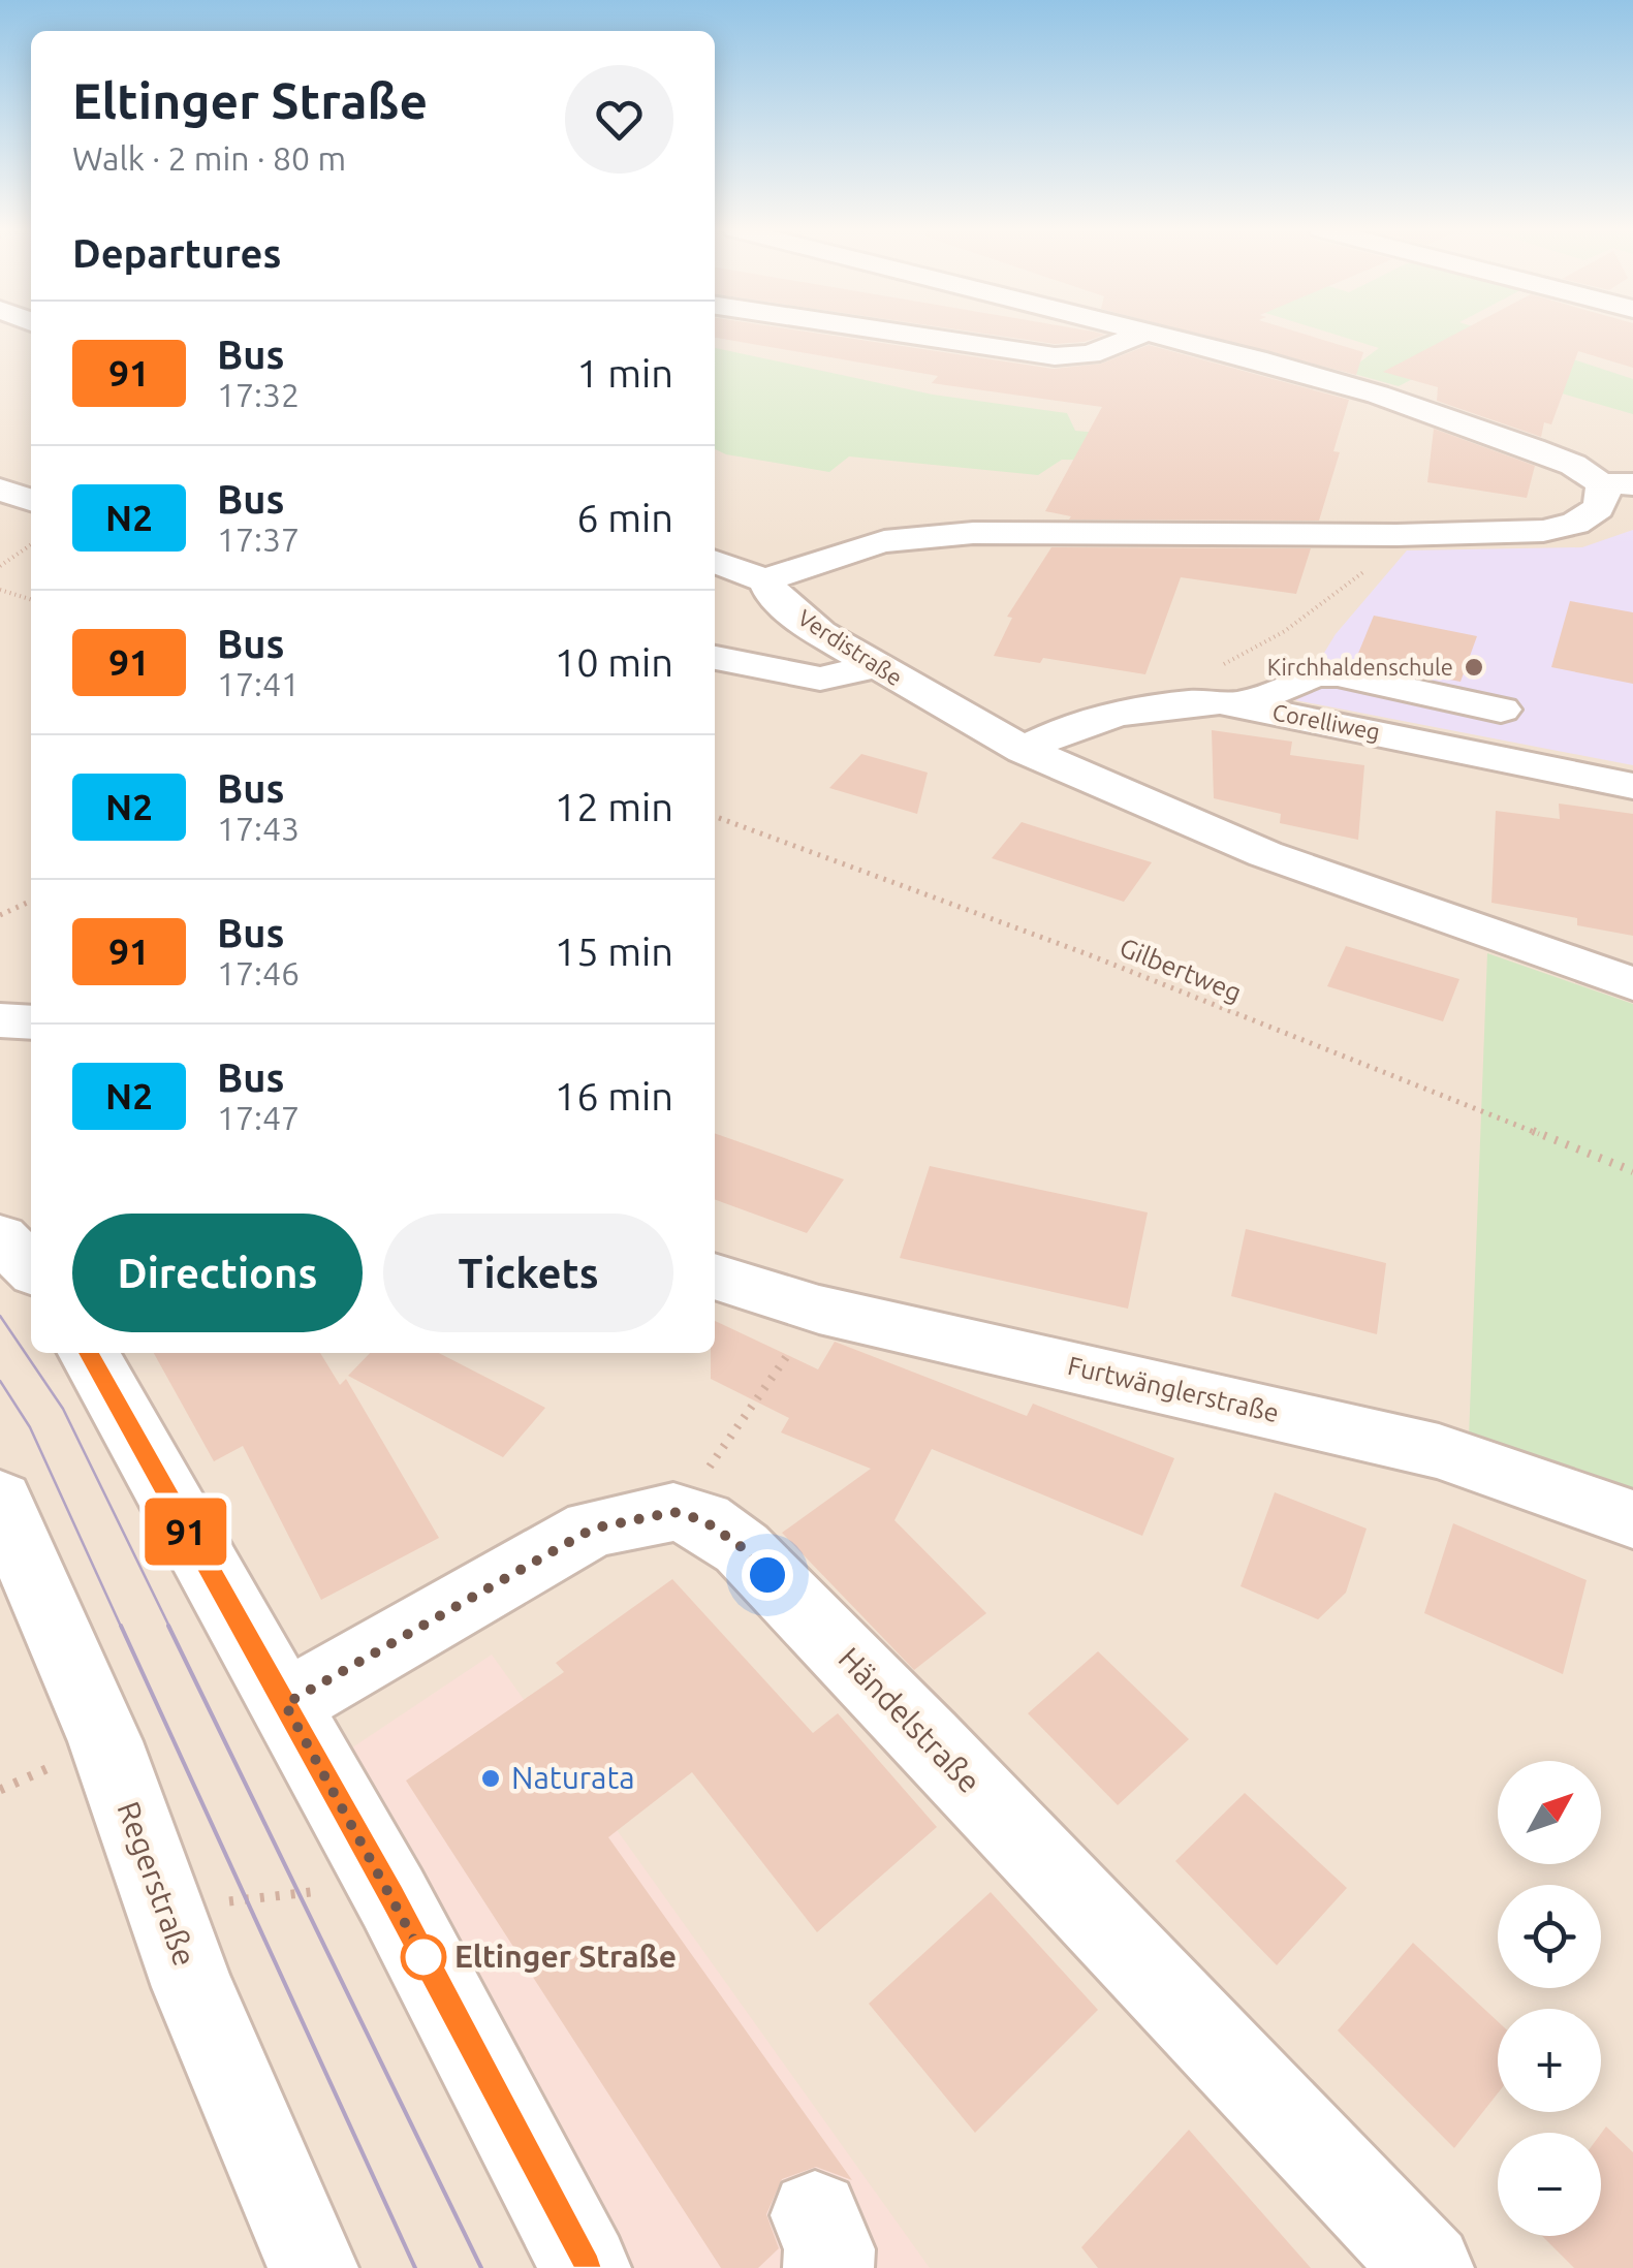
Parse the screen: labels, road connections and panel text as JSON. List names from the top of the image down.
{
  "streets": {
    "street": [
      "Verdistraße",
      "Corelliweg",
      "Furtwänglerstraße",
      "Händelstraße",
      "Regerstraße"
    ],
    "path": ["Gilbertweg"]
  },
  "crossings": [
    ["Verdistraße", "Corelliweg"]
  ],
  "places": ["Kirchhaldenschule", "Naturata", "Eltinger Straße"],
  "lines": ["bus line 91"],
  "north": "top right",
  "page": {
    "on_map": "91",
    "heading": [
      ["Eltinger Straße", "Walk · 2 min · 80 m"],
      "Departures"
    ],
    "list": [
      {
        "mark": "91",
        "name": "Bus",
        "note": "17:32",
        "value": "1 min"
      },
      {
        "mark": "N2",
        "name": "Bus",
        "note": "17:37",
        "value": "6 min"
      },
      {
        "mark": "91",
        "name": "Bus",
        "note": "17:41",
        "value": "10 min"
      },
      {
        "mark": "N2",
        "name": "Bus",
        "note": "17:43",
        "value": "12 min"
      },
      {
        "mark": "91",
        "name": "Bus",
        "note": "17:46",
        "value": "15 min"
      },
      {
        "mark": "N2",
        "name": "Bus",
        "note": "17:47",
        "value": "16 min"
      }
    ],
    "buttons": ["Directions", "Tickets"],
    "map_buttons": ["+", "−"]
  }
}
